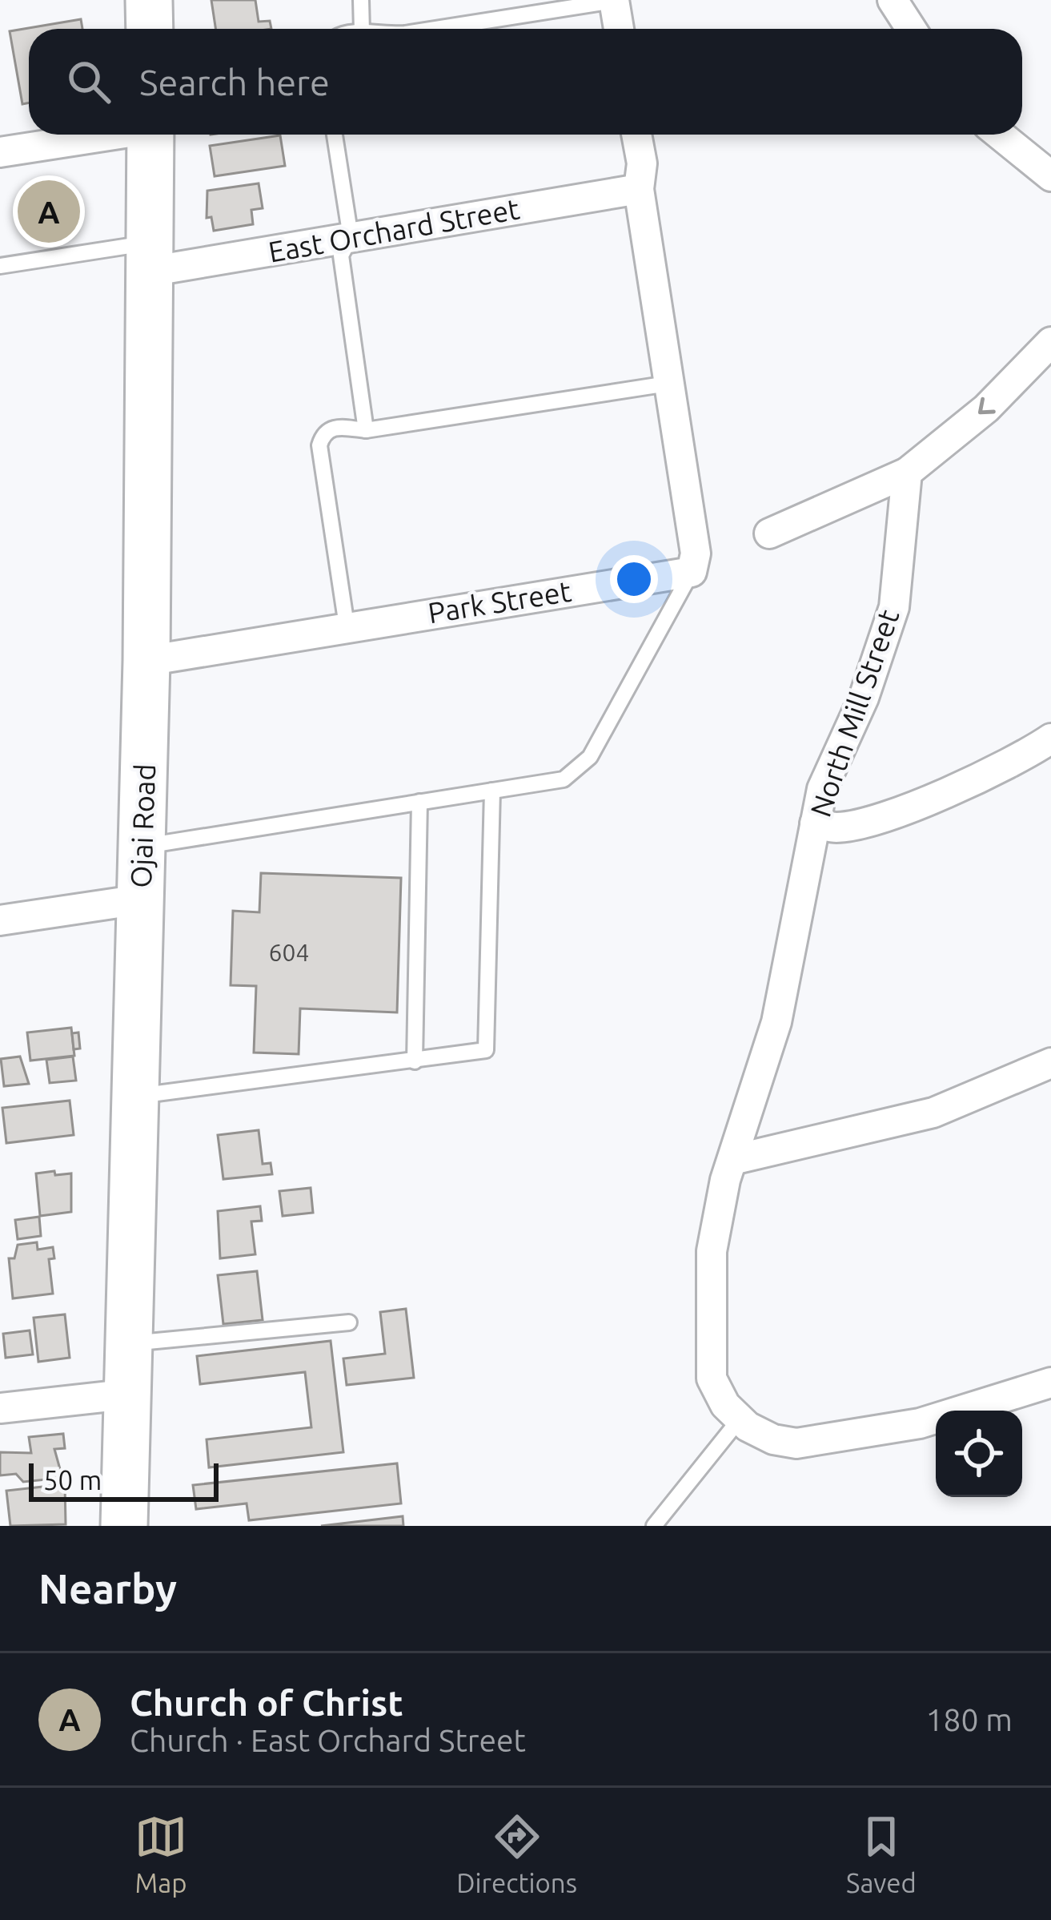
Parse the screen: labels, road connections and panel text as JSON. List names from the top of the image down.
{
  "streets": {
    "main road": ["Ojai Road"],
    "street": ["East Orchard Street", "Park Street", "North Mill Street"]
  },
  "crossings": [
    ["East Orchard Street", "Ojai Road"],
    ["Park Street", "Ojai Road"]
  ],
  "house_numbers": ["604"],
  "scale_bar": "50 m",
  "page": {
    "search": "Search here",
    "pins": "A",
    "scale": "50 m",
    "heading": "Nearby",
    "list": [
      {
        "mark": "A",
        "name": "Church of Christ",
        "note": "Church · East Orchard Street",
        "value": "180 m"
      }
    ],
    "nav": ["Map", "Directions", "Saved"]
  }
}
